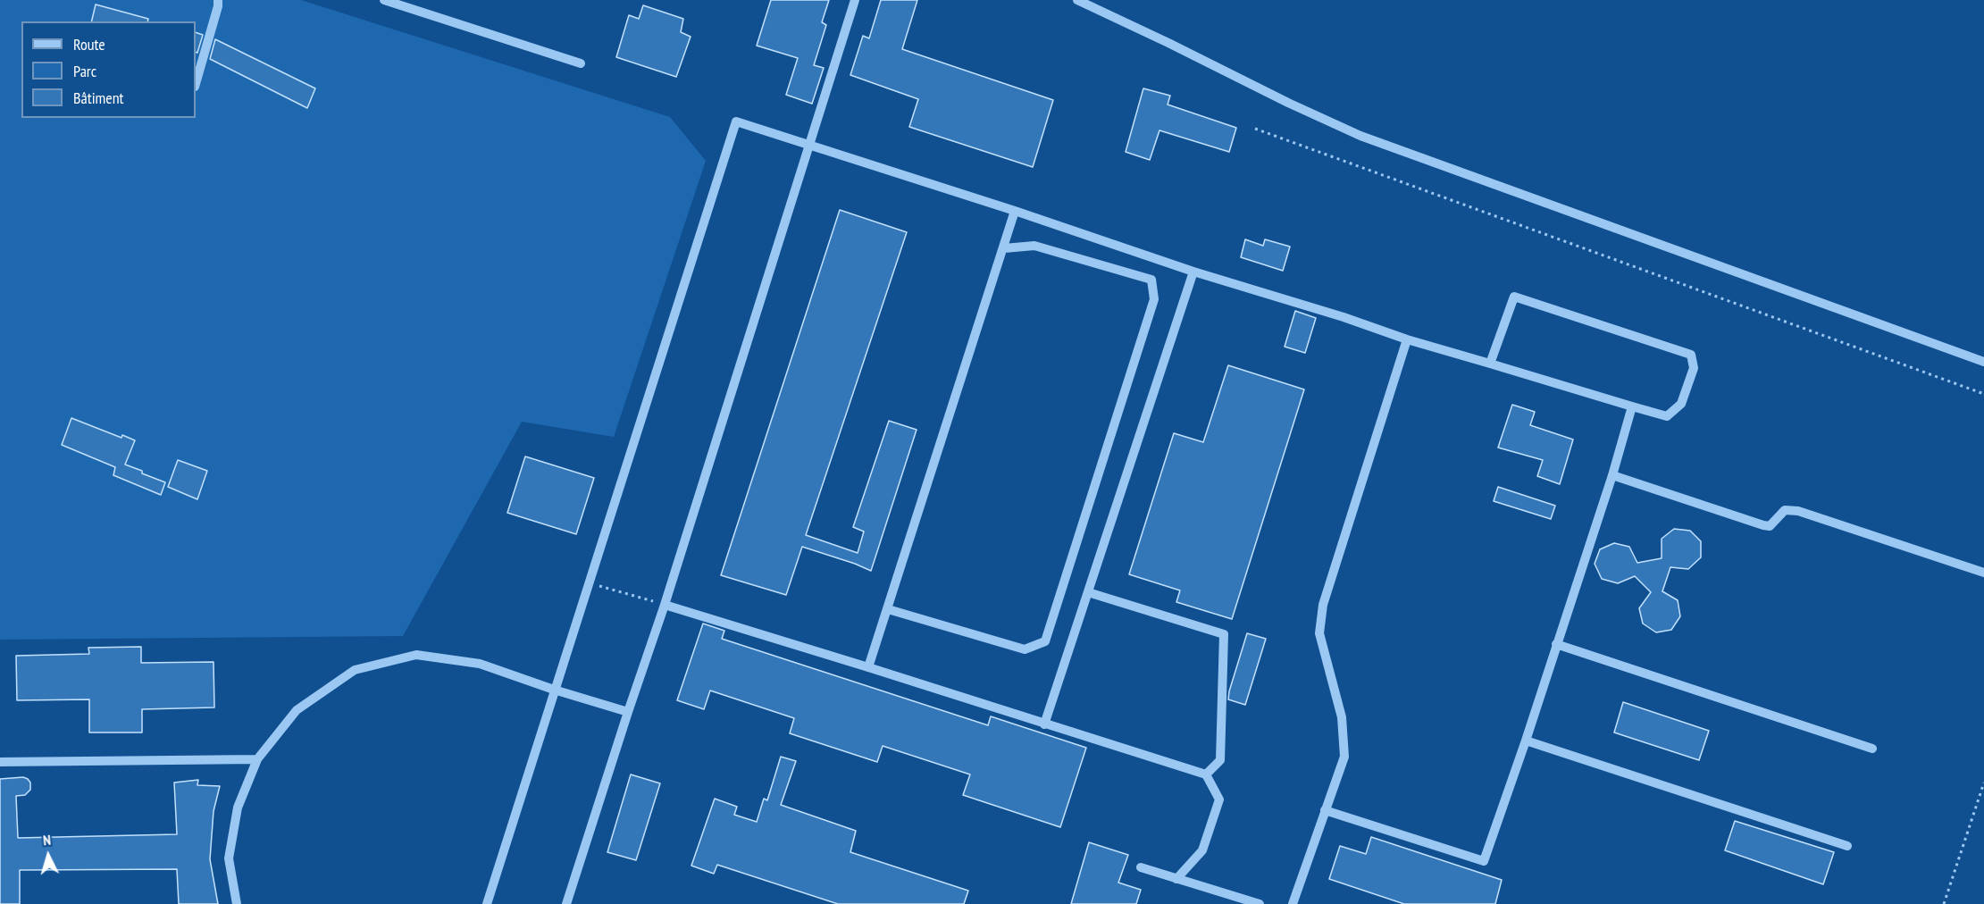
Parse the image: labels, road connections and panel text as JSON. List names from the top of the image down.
{
  "legend": ["Route", "Parc", "Bâtiment"],
  "north": "top"
}
